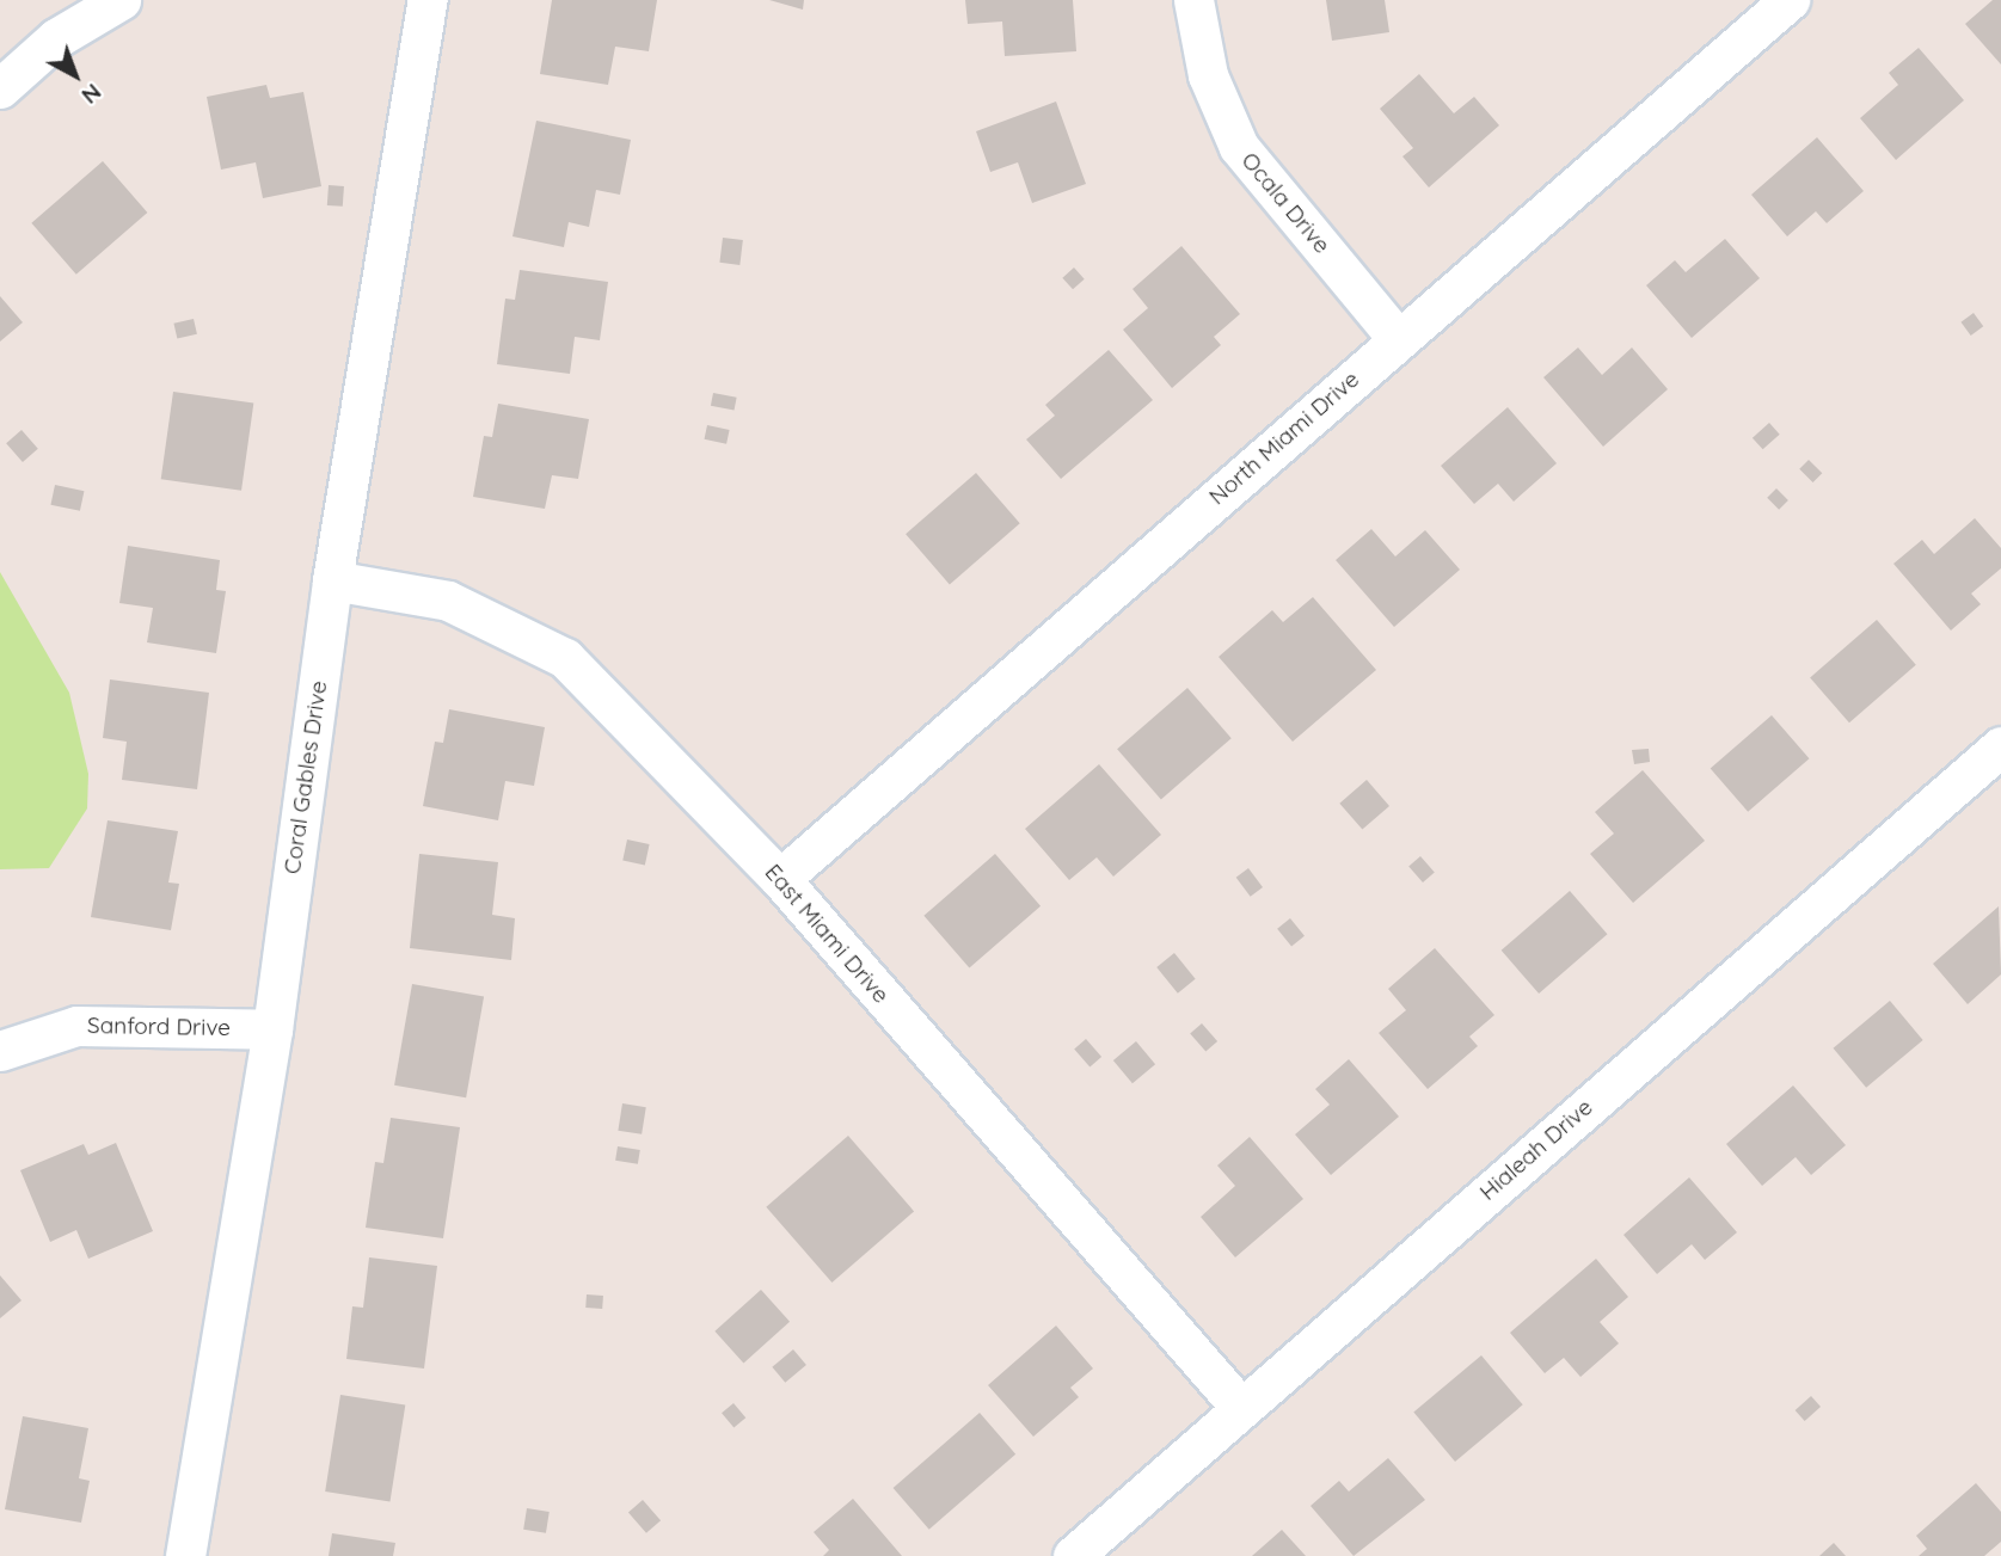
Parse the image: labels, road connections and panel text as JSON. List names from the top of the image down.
{
  "streets": {
    "street": [
      "Ocala Drive",
      "North Miami Drive",
      "Coral Gables Drive",
      "East Miami Drive",
      "Sanford Drive",
      "Hialeah Drive"
    ]
  },
  "crossings": [
    ["Ocala Drive", "North Miami Drive"],
    ["North Miami Drive", "East Miami Drive"],
    ["Coral Gables Drive", "East Miami Drive"],
    ["Coral Gables Drive", "Sanford Drive"],
    ["East Miami Drive", "Hialeah Drive"]
  ],
  "north": "bottom right"
}
